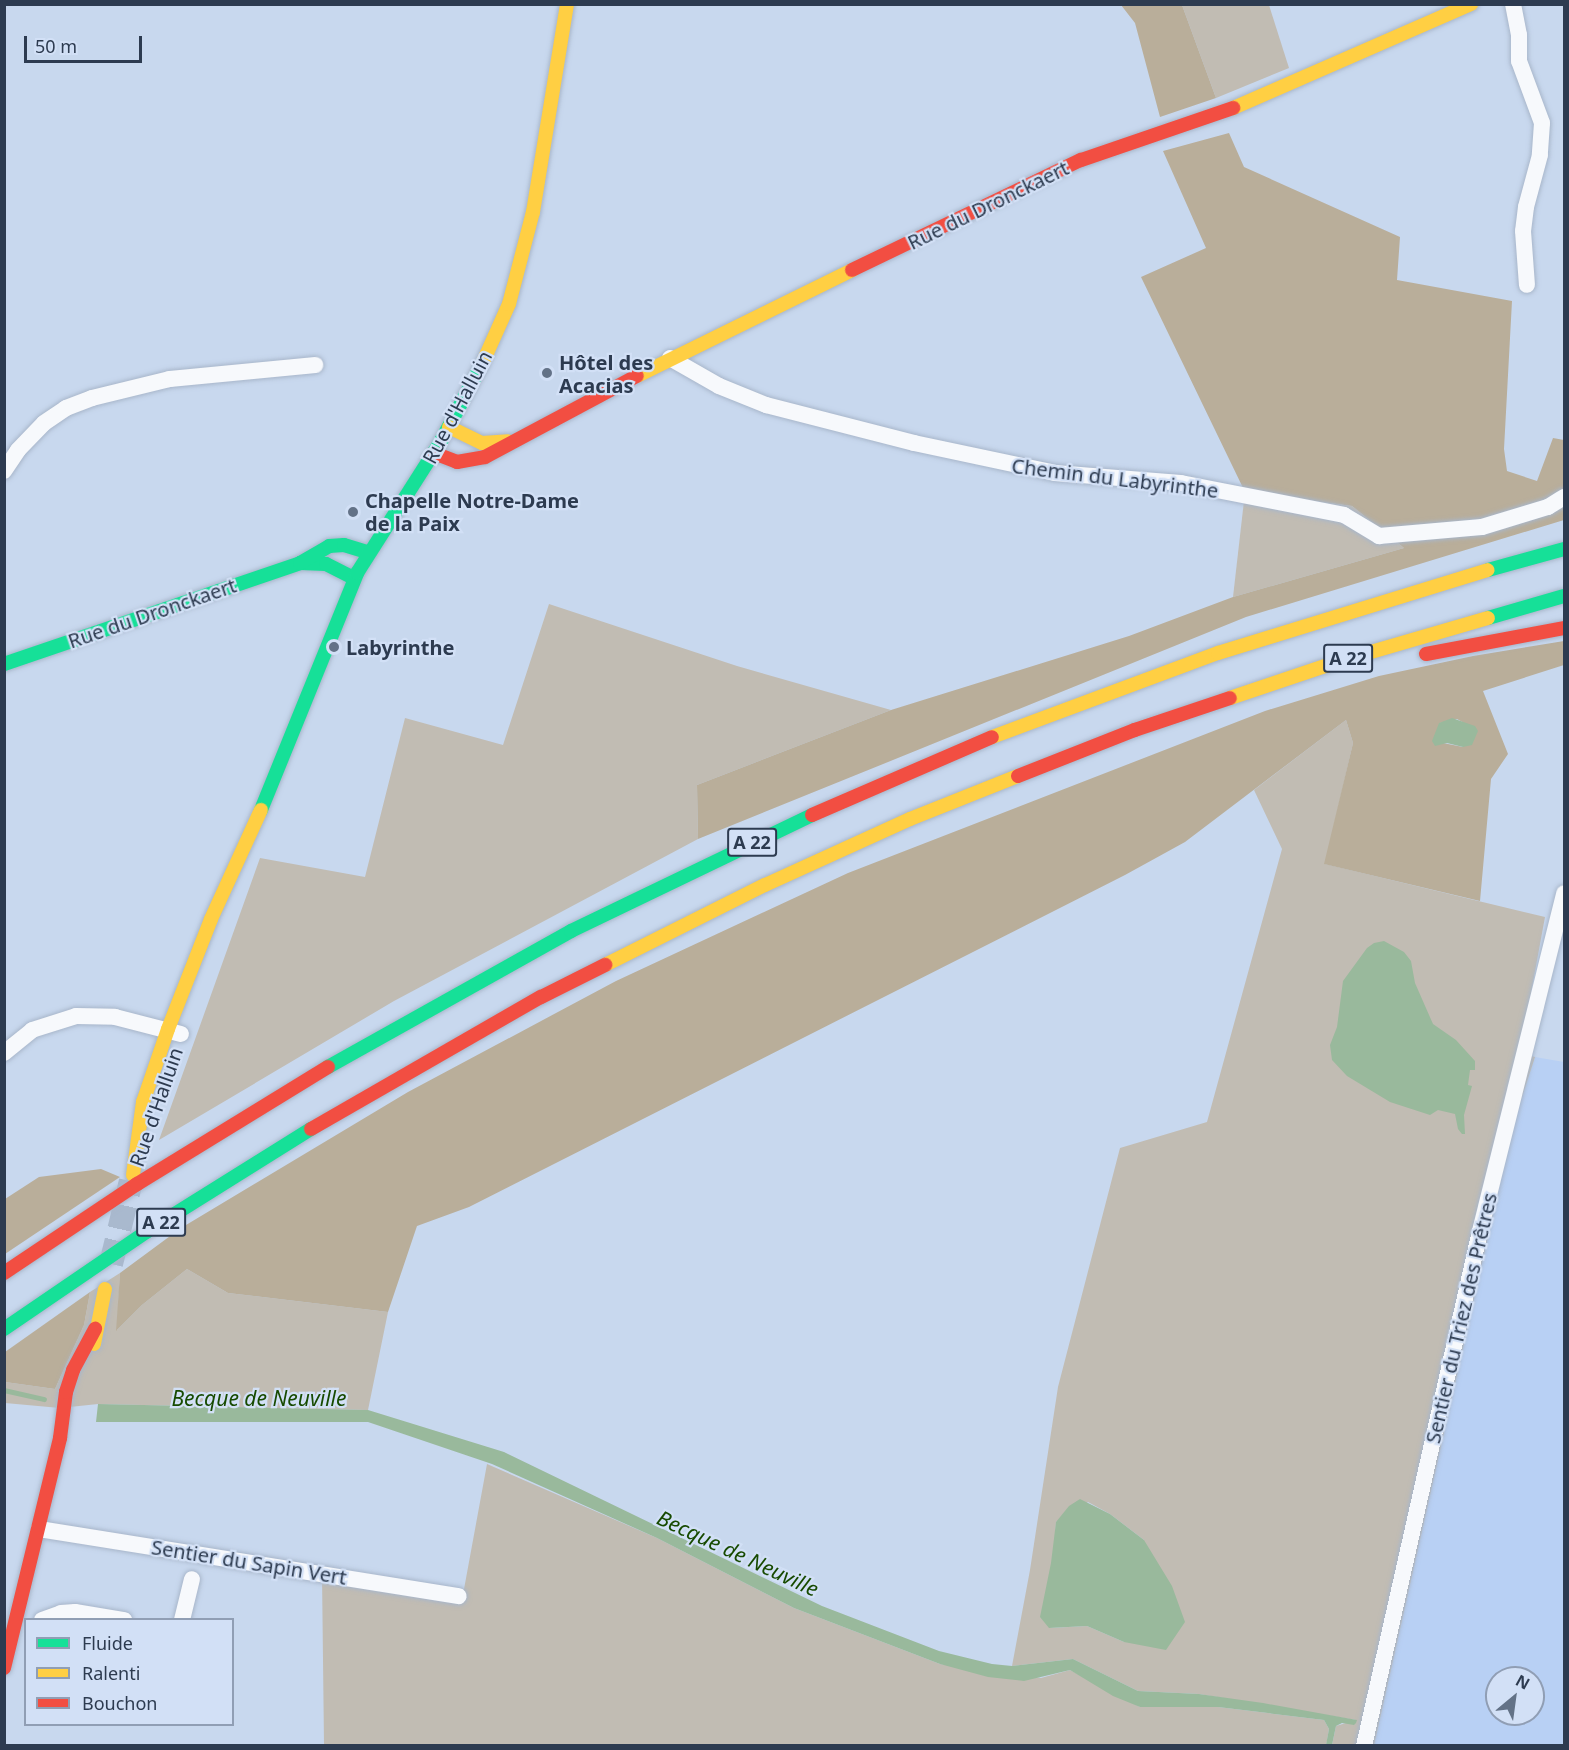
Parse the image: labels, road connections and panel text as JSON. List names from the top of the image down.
{
  "streets": {
    "main road": ["Rue du Dronckaert", "Rue d'Halluin", "A 22"],
    "street": ["Chemin du Labyrinthe", "Sentier du Triez des Prêtres", "Sentier du Sapin Vert"]
  },
  "crossings": [
    ["Rue du Dronckaert", "Rue d'Halluin"],
    ["Rue du Dronckaert", "Chemin du Labyrinthe"]
  ],
  "water": ["Becque de Neuville"],
  "places": ["Hôtel des Acacias", "Chapelle Notre-Dame de la Paix", "Labyrinthe"],
  "legend": ["Fluide", "Ralenti", "Bouchon"],
  "scale_bar": "50 m",
  "north": "top right"
}
